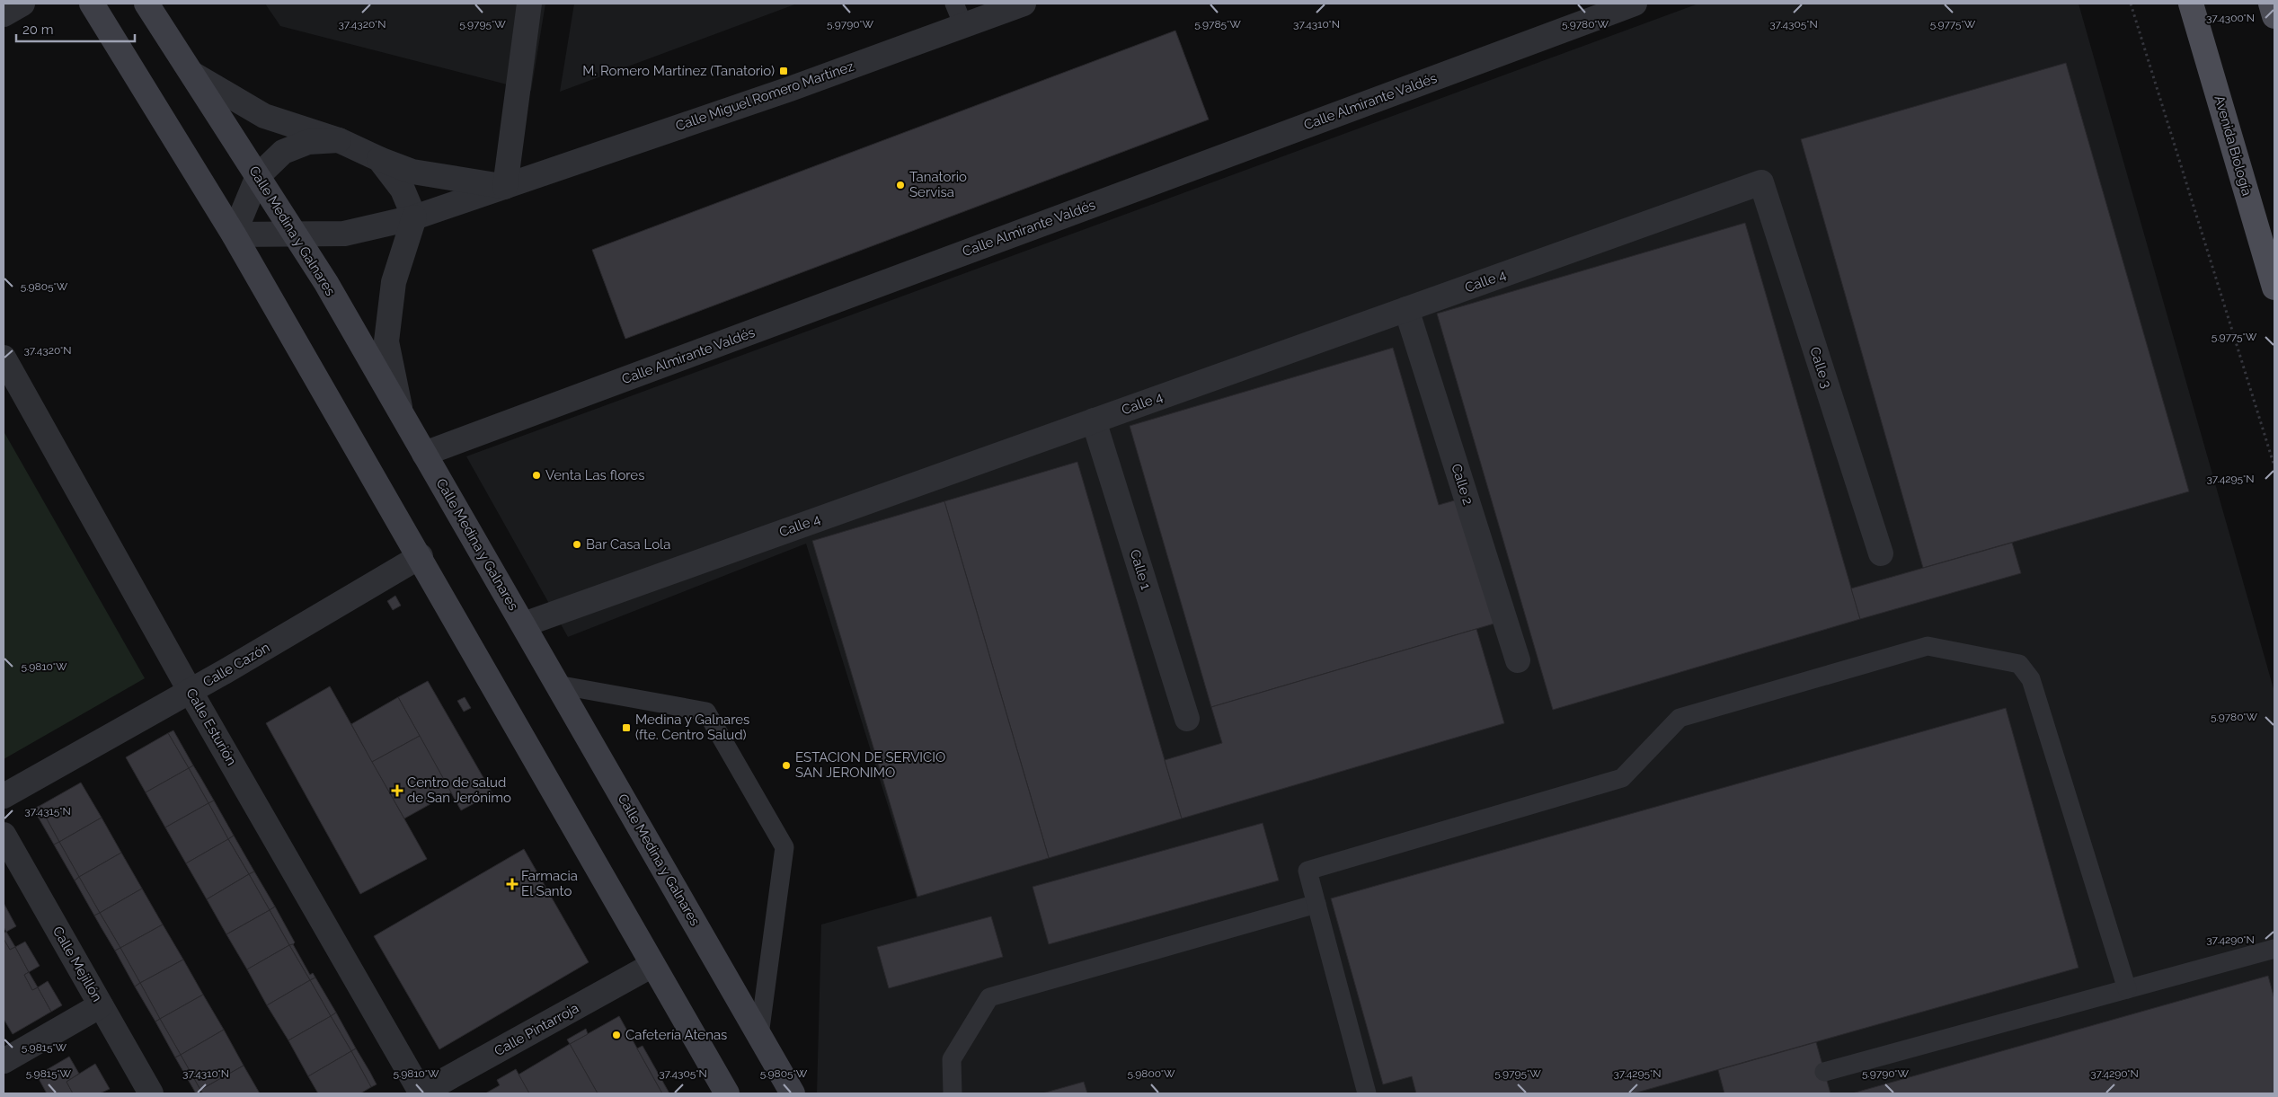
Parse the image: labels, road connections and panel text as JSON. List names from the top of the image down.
{
  "streets": {
    "main road": ["Avenida Biología", "Calle Medina y Galnares"],
    "street": [
      "Calle Miguel Romero Martínez",
      "Calle Almirante Valdés",
      "Calle 4",
      "Calle 3",
      "Calle 2",
      "Calle 1",
      "Calle Cazón",
      "Calle Esturión",
      "Calle Mejillón",
      "Calle Pintarroja"
    ]
  },
  "crossings": [
    ["Calle Miguel Romero Martínez", "Calle Medina y Galnares"],
    ["Calle Almirante Valdés", "Calle Medina y Galnares"],
    ["Calle Medina y Galnares", "Calle 4"],
    ["Calle 4", "Calle 3"],
    ["Calle 4", "Calle 2"],
    ["Calle 4", "Calle 1"],
    ["Calle Cazón", "Calle Esturión"],
    ["Calle Esturión", "Calle Pintarroja"]
  ],
  "places": {
    "transit": ["M. Romero Martínez (Tanatorio)", "Medina y Galnares (fte. Centro Salud)"],
    "other": [
      "Tanatorio Servisa",
      "Venta Las flores",
      "Bar Casa Lola",
      "ESTACION DE SERVICIO SAN JERONIMO",
      "Cafetería Atenas"
    ],
    "health": ["Centro de salud de San Jerónimo", "Farmacia El Santo"]
  },
  "scale_bar": "20 m",
  "coordinates": [
    "37.4300°N",
    "37.4320°N",
    "37.4310°N",
    "37.4305°N",
    "5.9775°W",
    "5.9795°W",
    "5.9790°W",
    "5.9785°W",
    "5.9780°W",
    "5.9805°W",
    "37.4295°N",
    "5.9810°W",
    "37.4315°N",
    "37.4290°N",
    "5.9815°W",
    "5.9800°W"
  ]
}
